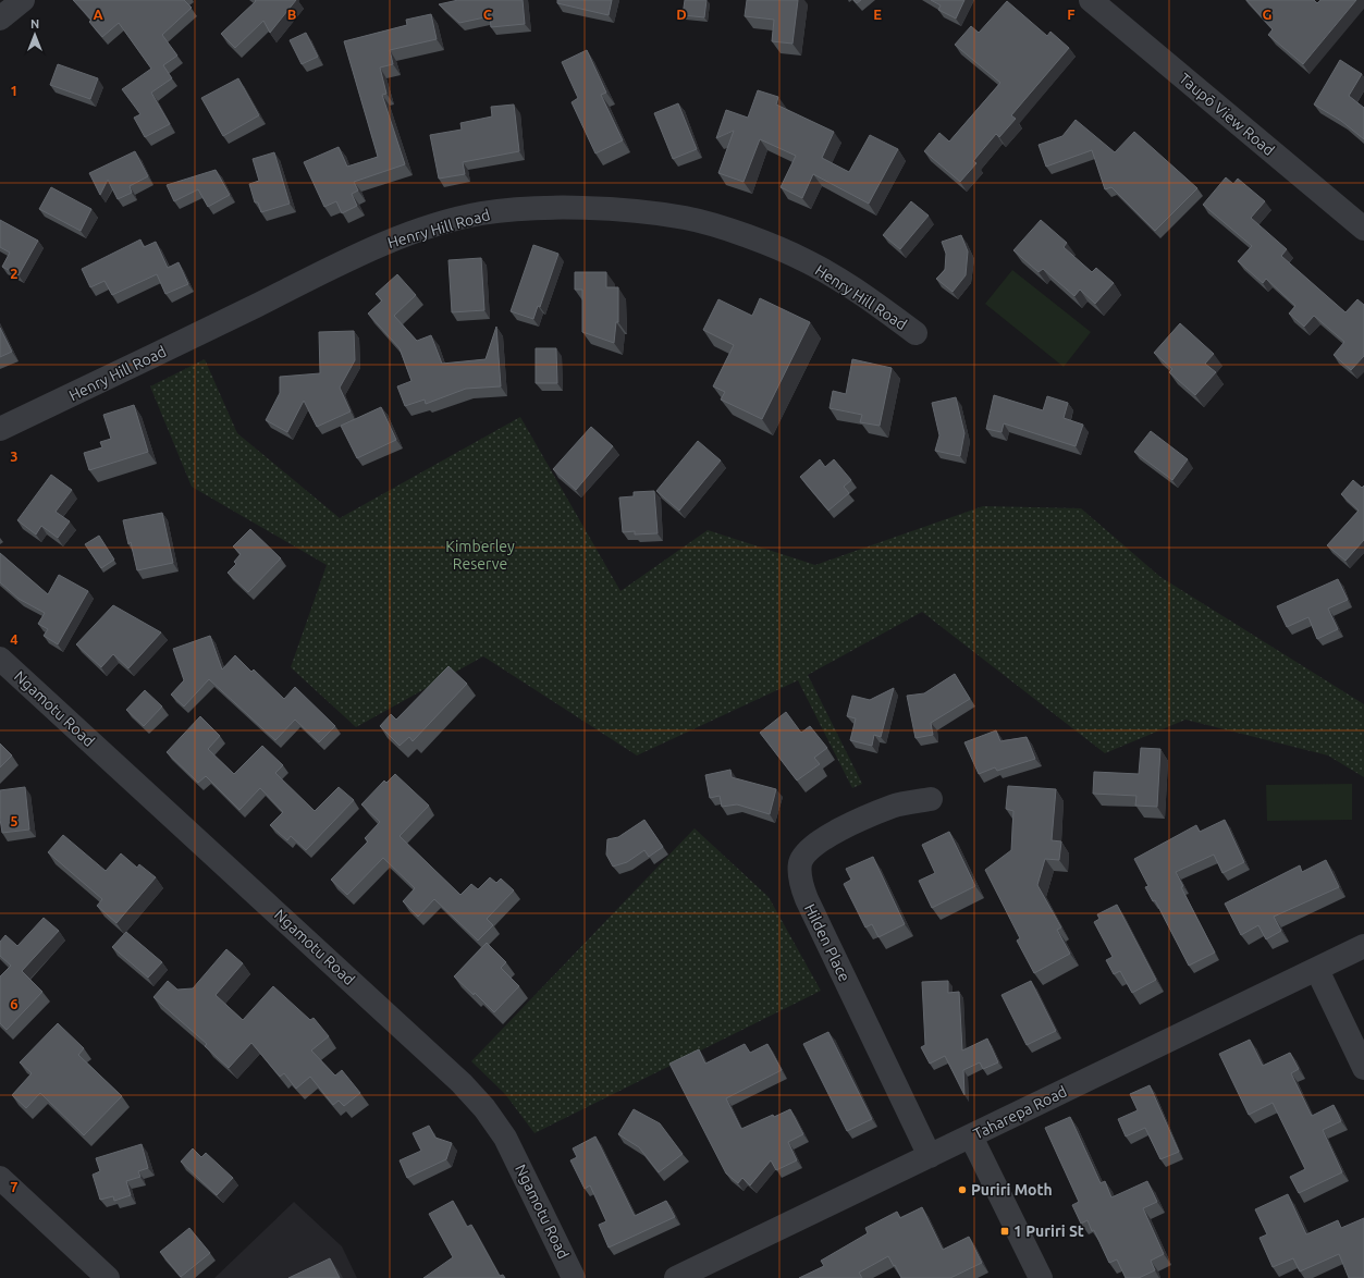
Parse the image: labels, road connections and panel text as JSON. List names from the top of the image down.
{
  "streets": {
    "street": [
      "Taupō View Road",
      "Henry Hill Road",
      "Ngamotu Road",
      "Hilden Place",
      "Taharepa Road"
    ]
  },
  "crossings": [
    ["Hilden Place", "Taharepa Road"]
  ],
  "parks": ["Kimberley Reserve"],
  "places": {
    "other": ["Puriri Moth"],
    "transit": ["1 Puriri St"]
  },
  "north": "top",
  "grid": {
    "columns": [
      "A",
      "B",
      "C",
      "D",
      "E",
      "F",
      "G"
    ],
    "rows": [
      "1",
      "2",
      "3",
      "4",
      "5",
      "6",
      "7"
    ]
  }
}
